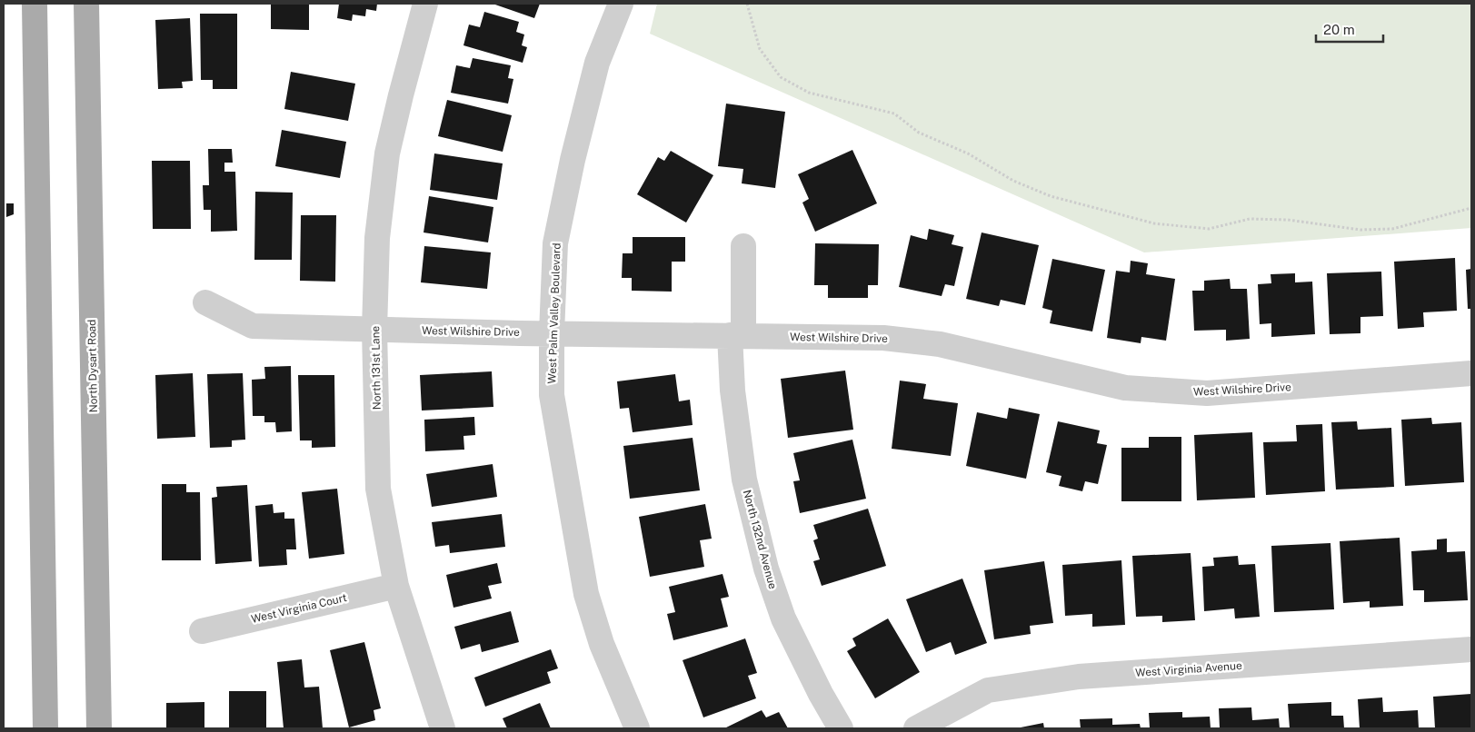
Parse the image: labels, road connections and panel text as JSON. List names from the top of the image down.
{
  "streets": {
    "main road": ["North Dysart Road"],
    "street": [
      "West Palm Valley Boulevard",
      "West Wilshire Drive",
      "North 131st Lane",
      "North 132nd Avenue",
      "West Virginia Court",
      "West Virginia Avenue"
    ]
  },
  "crossings": [
    ["West Palm Valley Boulevard", "West Wilshire Drive"],
    ["West Wilshire Drive", "North 131st Lane"],
    ["West Wilshire Drive", "North 132nd Avenue"],
    ["North 131st Lane", "West Virginia Court"]
  ],
  "scale_bar": "20 m"
}
